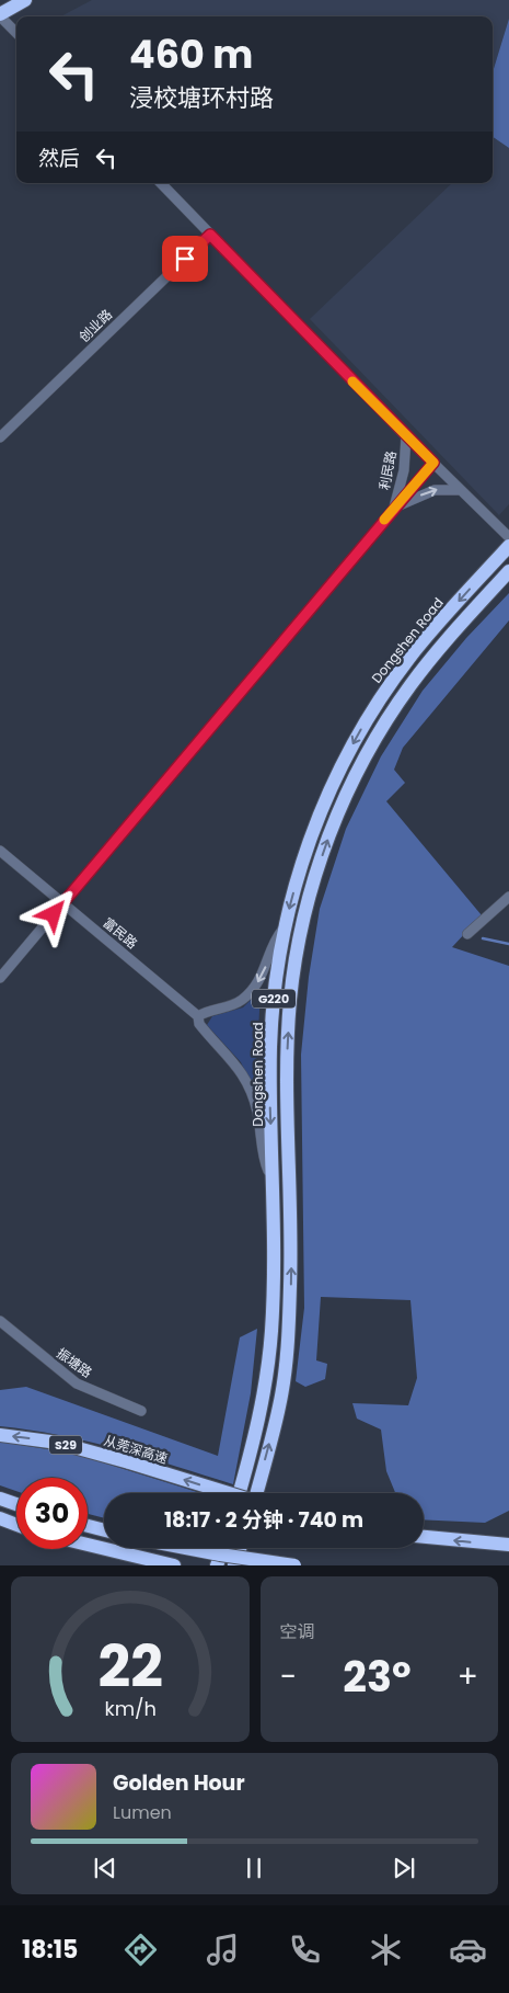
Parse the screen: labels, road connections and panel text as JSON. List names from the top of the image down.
{
  "streets": {
    "highway": [
      "Dongshen Road",
      "G220",
      "S29",
      "从莞深高速"
    ],
    "street": [
      "创业路",
      "利民路",
      "富民路",
      "振塘路"
    ]
  },
  "crossings": [
    ["利民路", "富民路"],
    ["Dongshen Road", "富民路"]
  ],
  "page": {
    "turn": ["460 m", "浸校塘环村路"],
    "then": "然后",
    "limit": "30",
    "trip": "18:17 · 2 分钟 · 740 m",
    "tile": "空调",
    "heat": ["−", "23°", "+"],
    "song": ["Golden Hour", "Lumen"],
    "tabs": "18:15",
    "gauge": ["22", "km/h"]
  }
}
